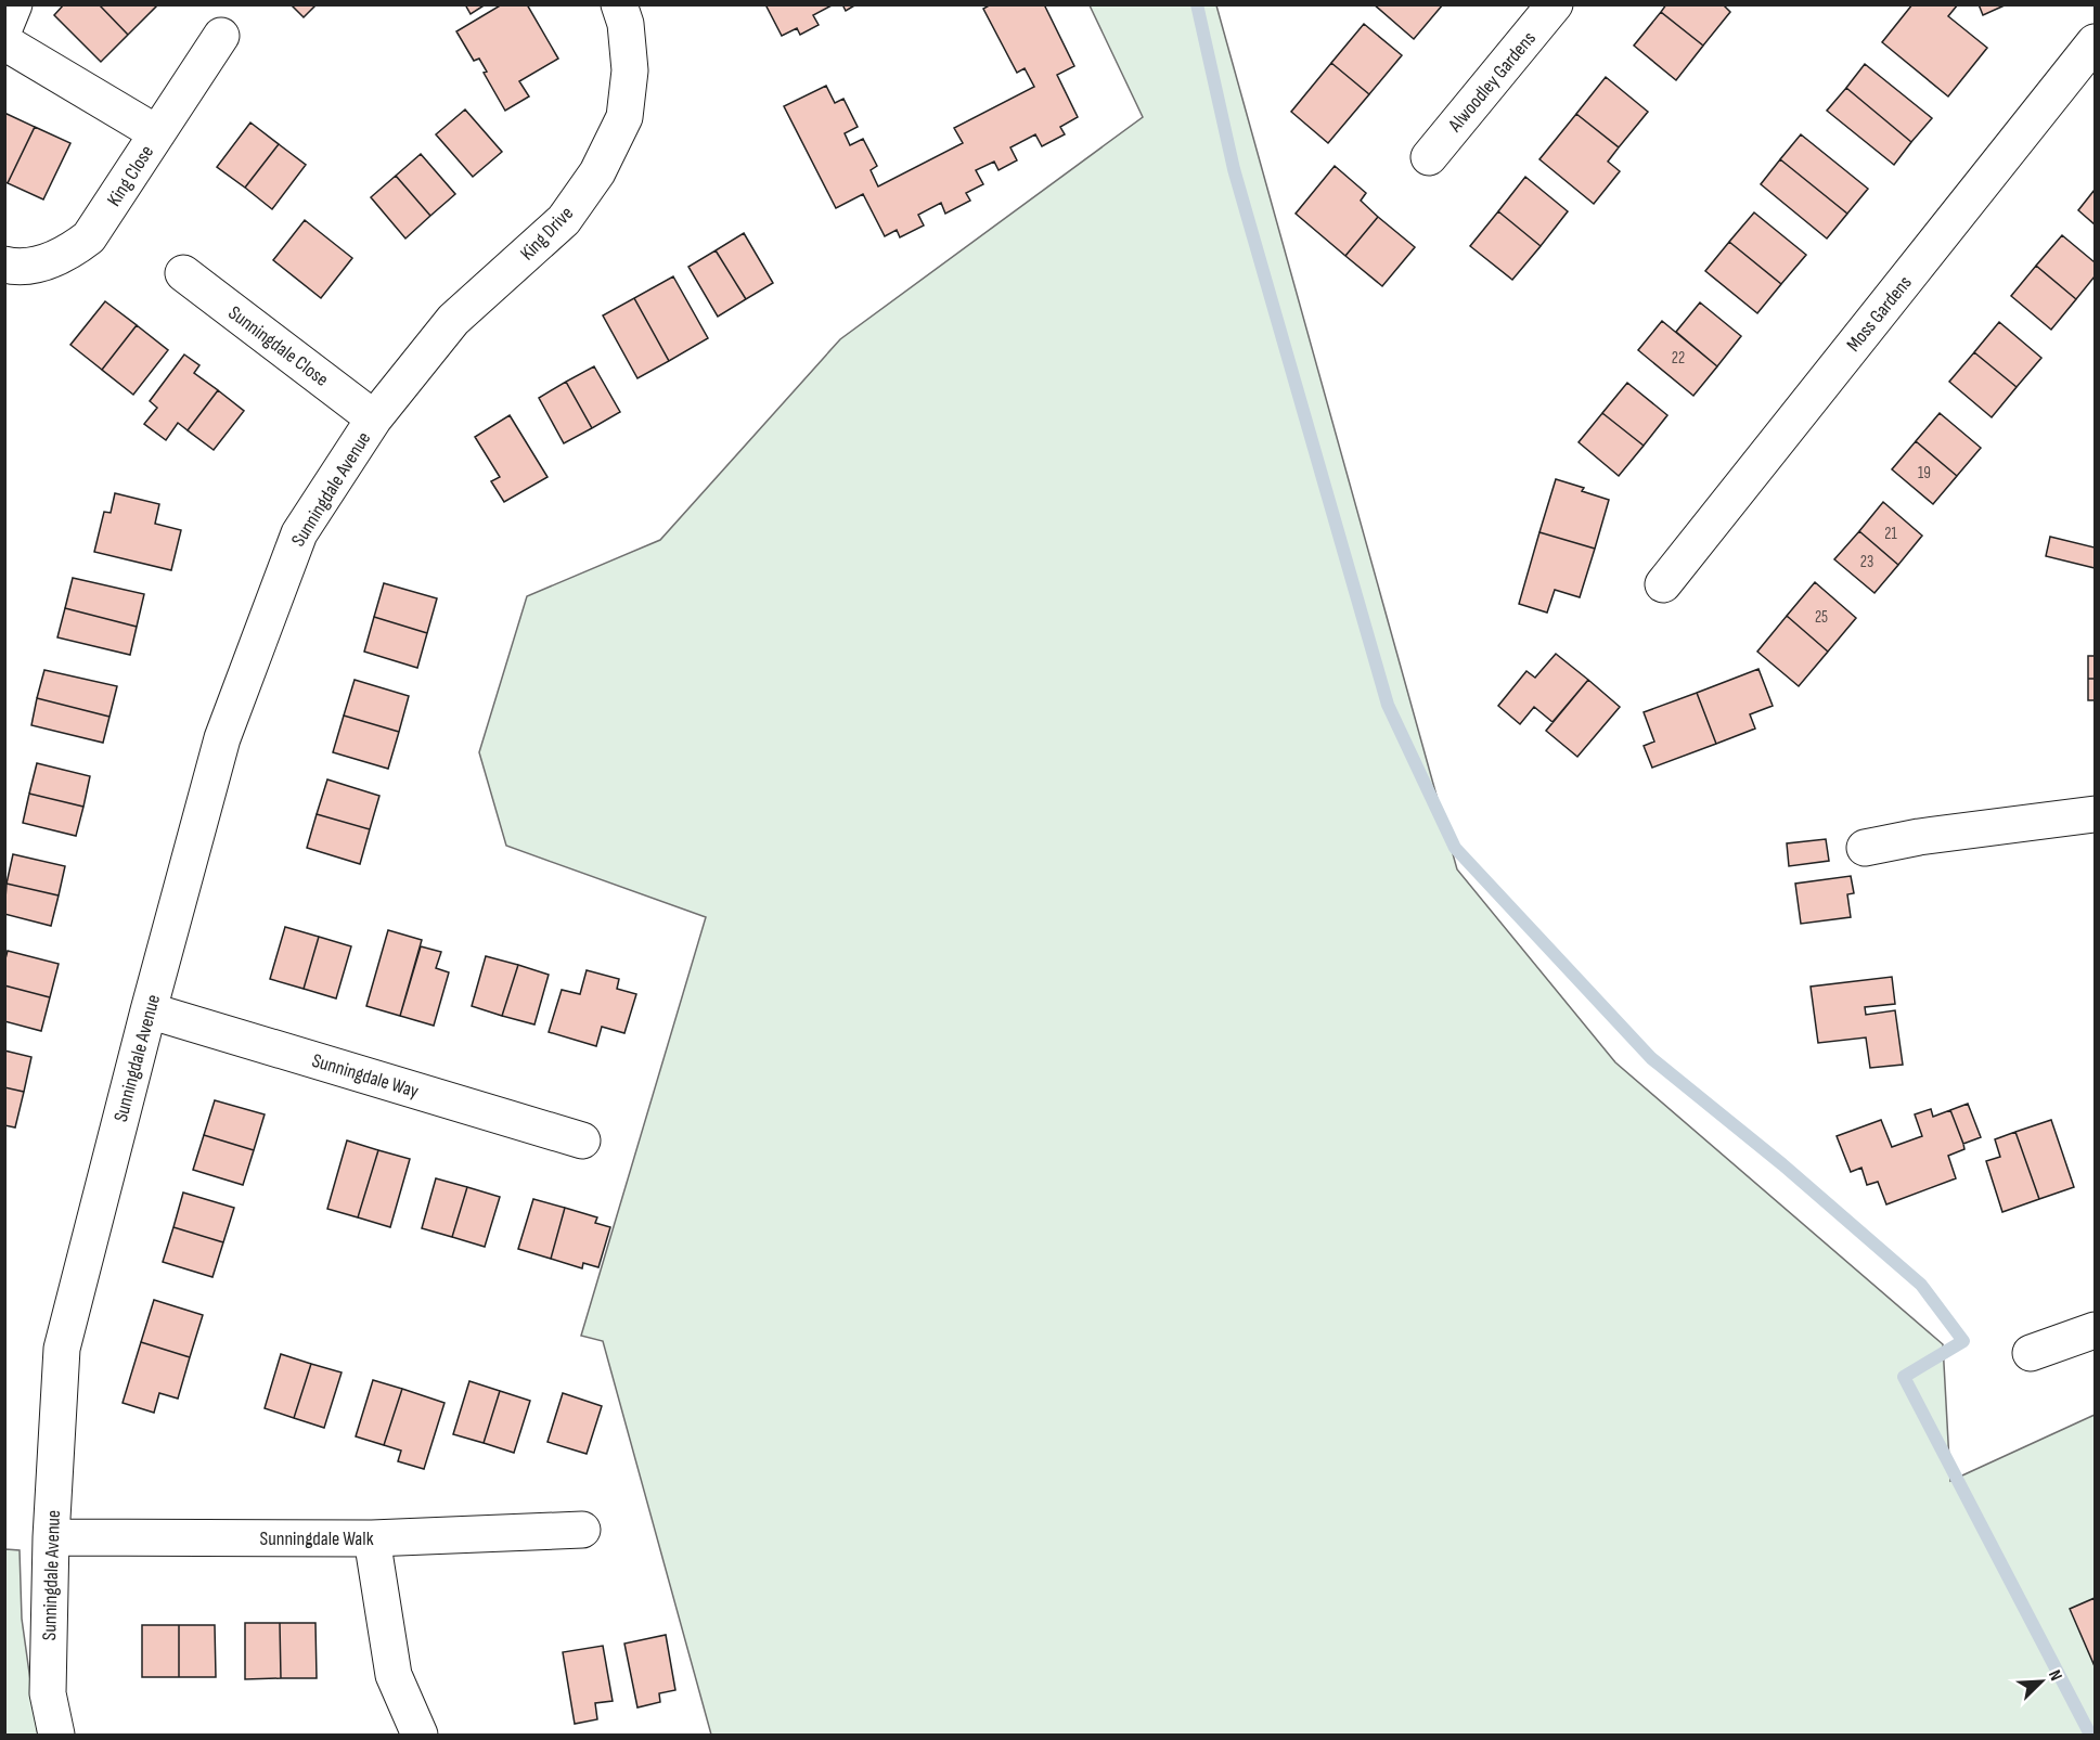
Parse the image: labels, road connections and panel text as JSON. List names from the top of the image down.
{
  "streets": {
    "street": [
      "Alwoodley Gardens",
      "King Close",
      "King Drive",
      "Moss Gardens",
      "Sunningdale Close",
      "Sunningdale Avenue",
      "Sunningdale Way",
      "Sunningdale Walk"
    ]
  },
  "crossings": [
    ["King Drive", "Sunningdale Close"],
    ["King Drive", "Sunningdale Avenue"],
    ["Sunningdale Close", "Sunningdale Avenue"],
    ["Sunningdale Avenue", "Sunningdale Way"],
    ["Sunningdale Avenue", "Sunningdale Walk"]
  ],
  "house_numbers": [
    "22",
    "19",
    "21",
    "23",
    "25"
  ],
  "north": "top right"
}
